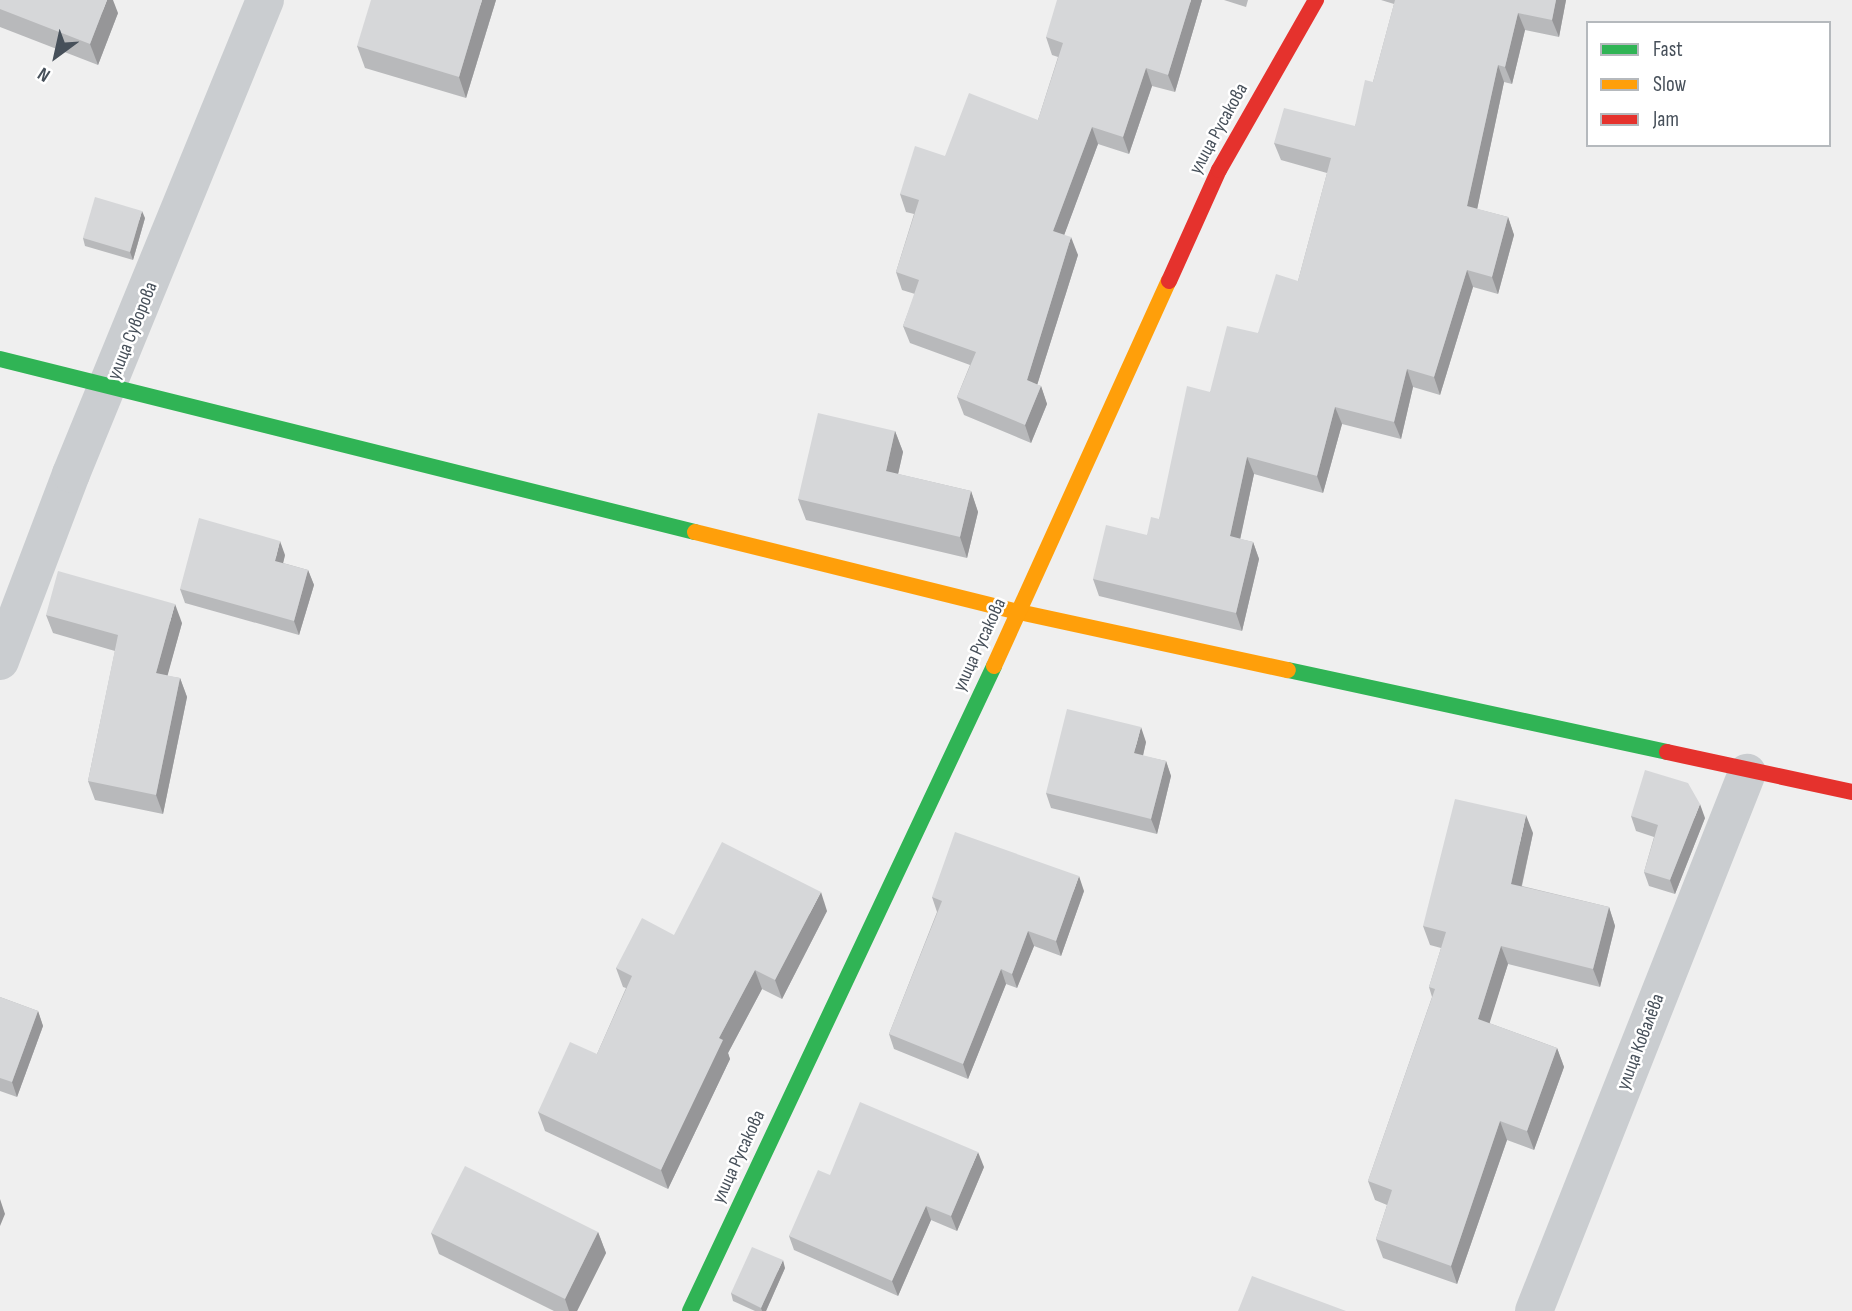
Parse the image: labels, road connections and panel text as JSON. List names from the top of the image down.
{
  "streets": {
    "street": ["улица Русакова", "улица Суворова", "улица Ковалёва"]
  },
  "legend": ["Fast", "Slow", "Jam"],
  "north": "bottom left"
}
